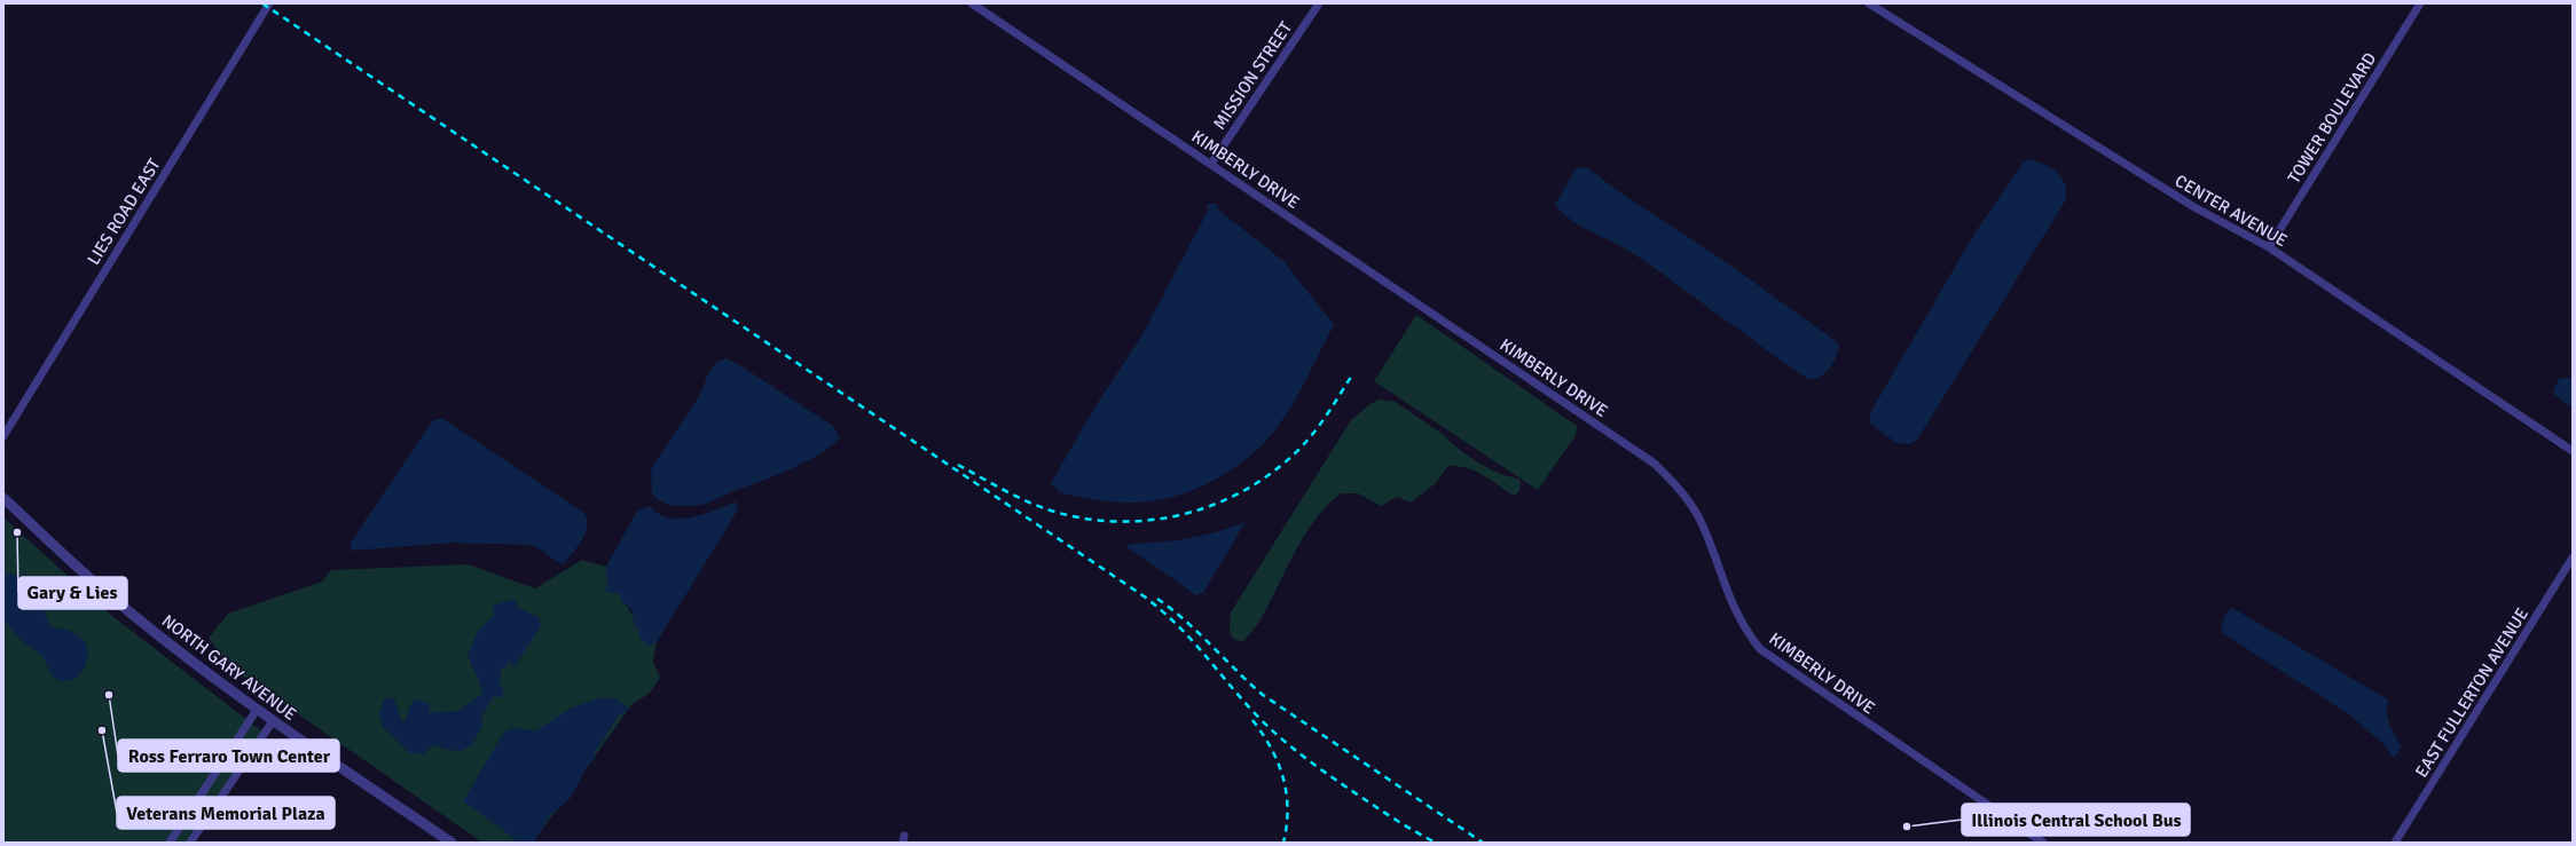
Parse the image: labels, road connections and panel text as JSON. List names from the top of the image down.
{
  "streets": {
    "street": [
      "MISSION STREET",
      "TOWER BOULEVARD",
      "KIMBERLY DRIVE",
      "CENTER AVENUE",
      "LIES ROAD EAST",
      "NORTH GARY AVENUE",
      "EAST FULLERTON AVENUE"
    ]
  },
  "crossings": [
    ["MISSION STREET", "KIMBERLY DRIVE"],
    ["TOWER BOULEVARD", "CENTER AVENUE"]
  ],
  "places": [
    "Gary & Lies",
    "Ross Ferraro Town Center",
    "Veterans Memorial Plaza",
    "Illinois Central School Bus"
  ]
}
